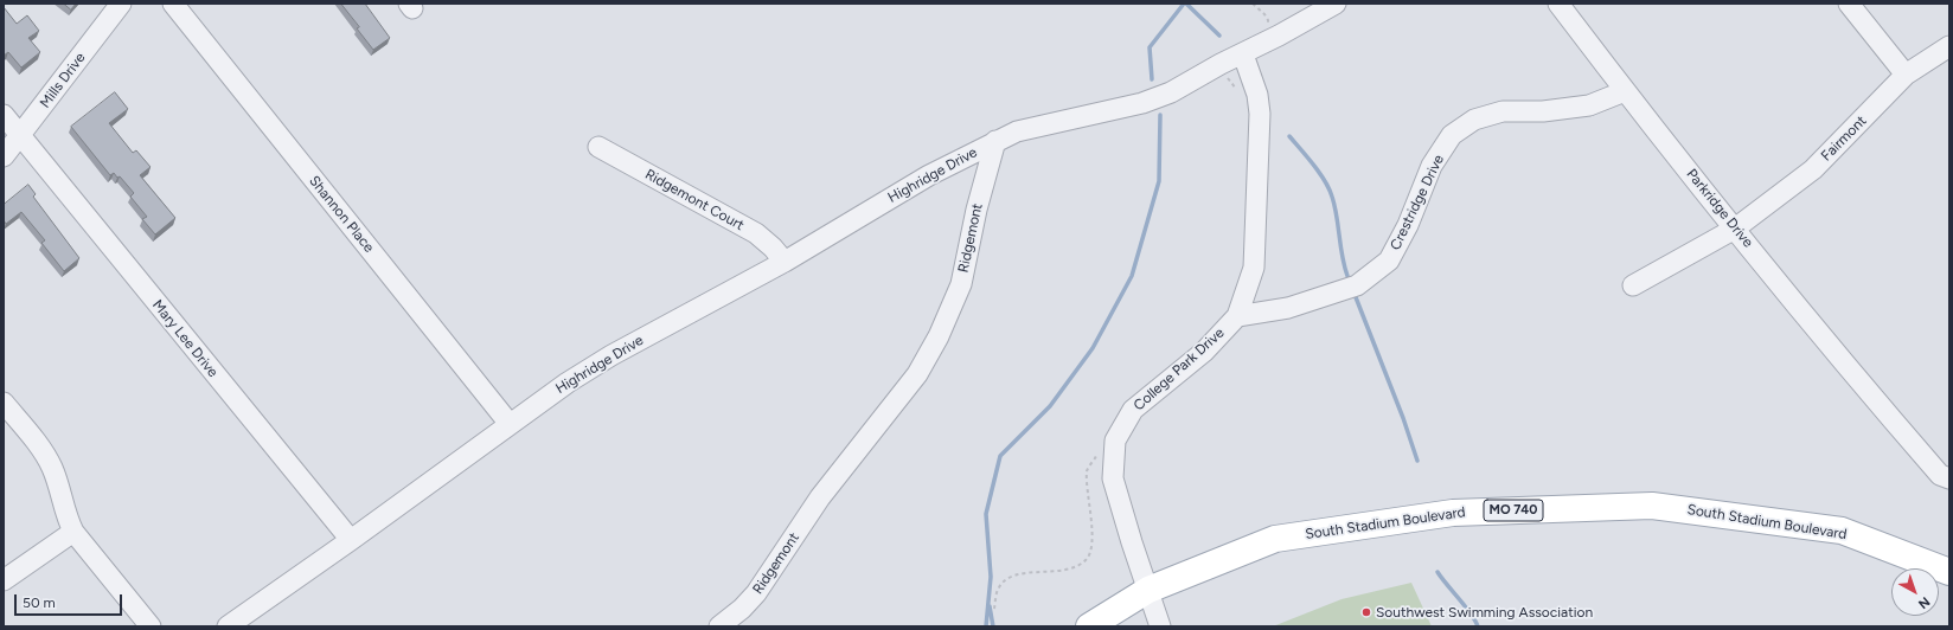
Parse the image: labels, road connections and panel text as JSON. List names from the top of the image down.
{
  "streets": {
    "main road": ["MO 740", "South Stadium Boulevard"],
    "street": [
      "Mills Drive",
      "Fairmont",
      "Highridge Drive",
      "Ridgemont Court",
      "Crestridge Drive",
      "Parkridge Drive",
      "Shannon Place",
      "Ridgemont",
      "Mary Lee Drive",
      "College Park Drive"
    ]
  },
  "crossings": [
    ["Mills Drive", "Mary Lee Drive"],
    ["Fairmont", "Parkridge Drive"],
    ["Highridge Drive", "Ridgemont Court"],
    ["Highridge Drive", "Shannon Place"],
    ["Highridge Drive", "Ridgemont"],
    ["Highridge Drive", "Mary Lee Drive"],
    ["Crestridge Drive", "Parkridge Drive"],
    ["Crestridge Drive", "College Park Drive"],
    ["College Park Drive", "South Stadium Boulevard"]
  ],
  "places": ["Southwest Swimming Association"],
  "scale_bar": "50 m",
  "north": "bottom right"
}
